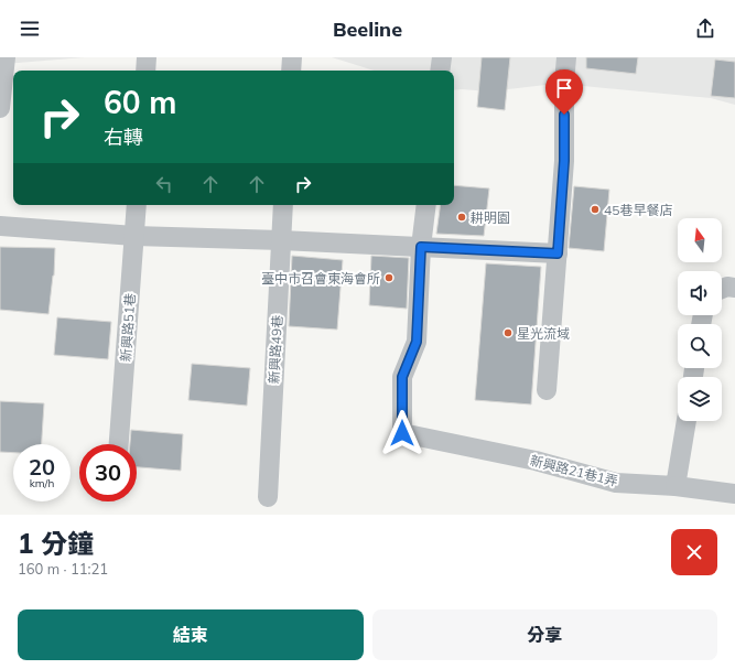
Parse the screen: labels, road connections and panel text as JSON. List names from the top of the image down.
{
  "streets": {
    "street": ["新興路51巷", "新興路49巷", "新興路21巷1弄"]
  },
  "places": [
    "45巷早餐店",
    "耕明園",
    "臺中市召會東海會所",
    "星光流域"
  ],
  "north": "top",
  "page": {
    "header": "Beeline",
    "turn": ["60 m", "右轉"],
    "speed": "20 km/h",
    "limit": "30",
    "heading": ["1 分鐘", "160 m · 11:21"],
    "buttons": ["結束", "分享"]
  }
}
